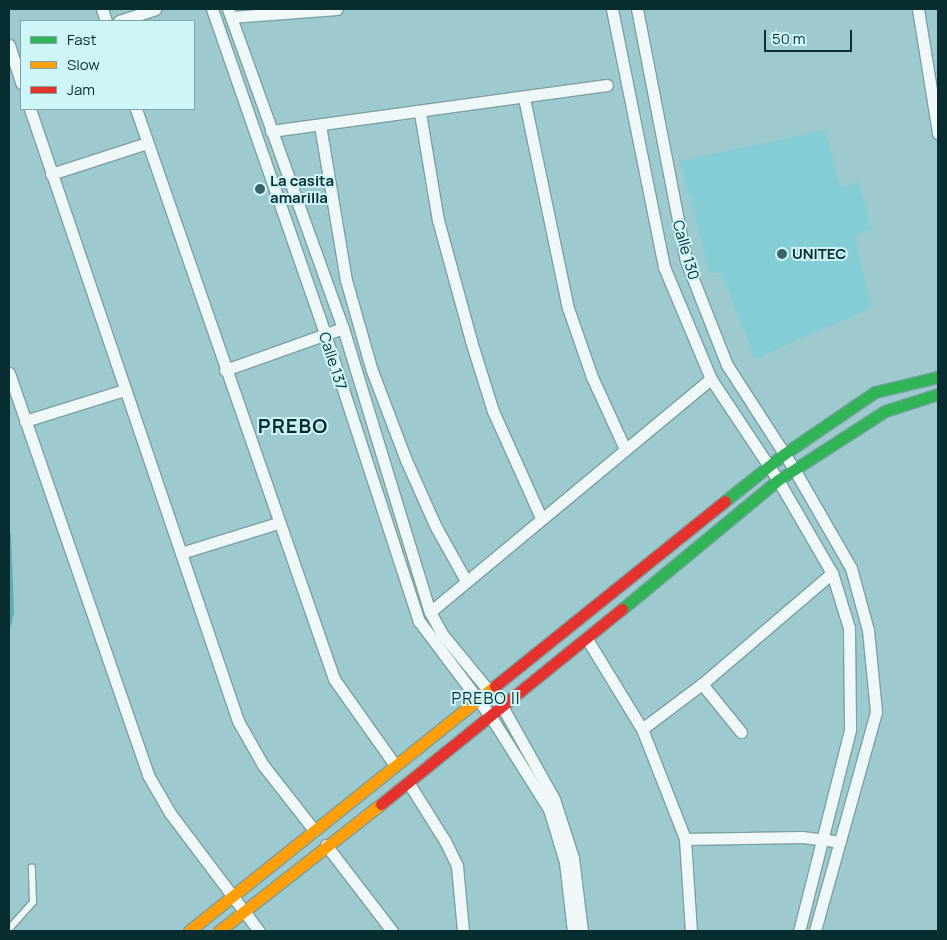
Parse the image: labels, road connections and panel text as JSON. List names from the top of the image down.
{
  "streets": {
    "street": ["Calle 130", "Calle 137"]
  },
  "districts": ["PREBO", "PREBO II"],
  "places": ["La casita amarilla", "UNITEC"],
  "legend": ["Fast", "Slow", "Jam"],
  "scale_bar": "50 m"
}
